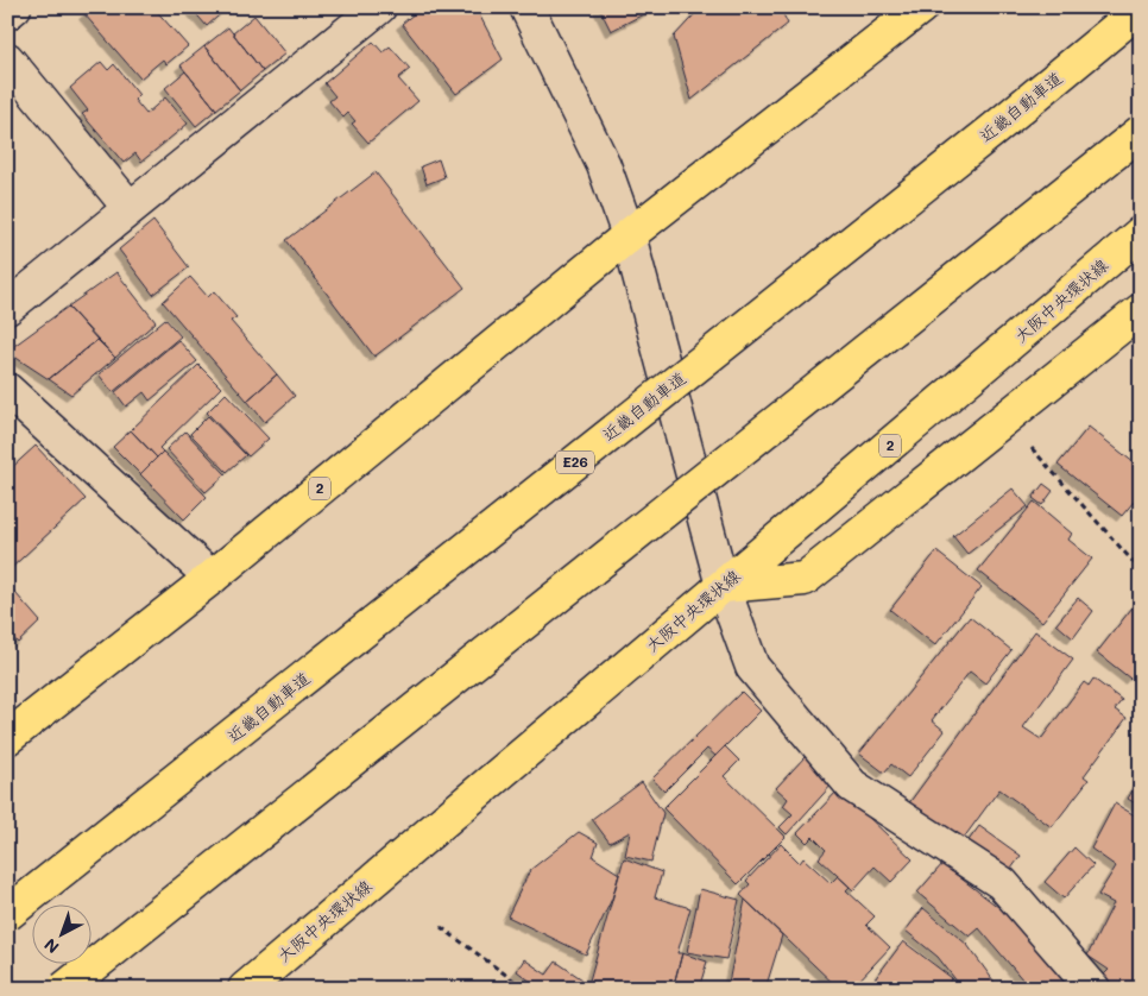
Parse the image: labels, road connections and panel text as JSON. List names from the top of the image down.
{
  "streets": {
    "main road": [
      "近畿自動車道",
      "大阪中央環状線",
      "2",
      "E26"
    ]
  },
  "north": "bottom left"
}
